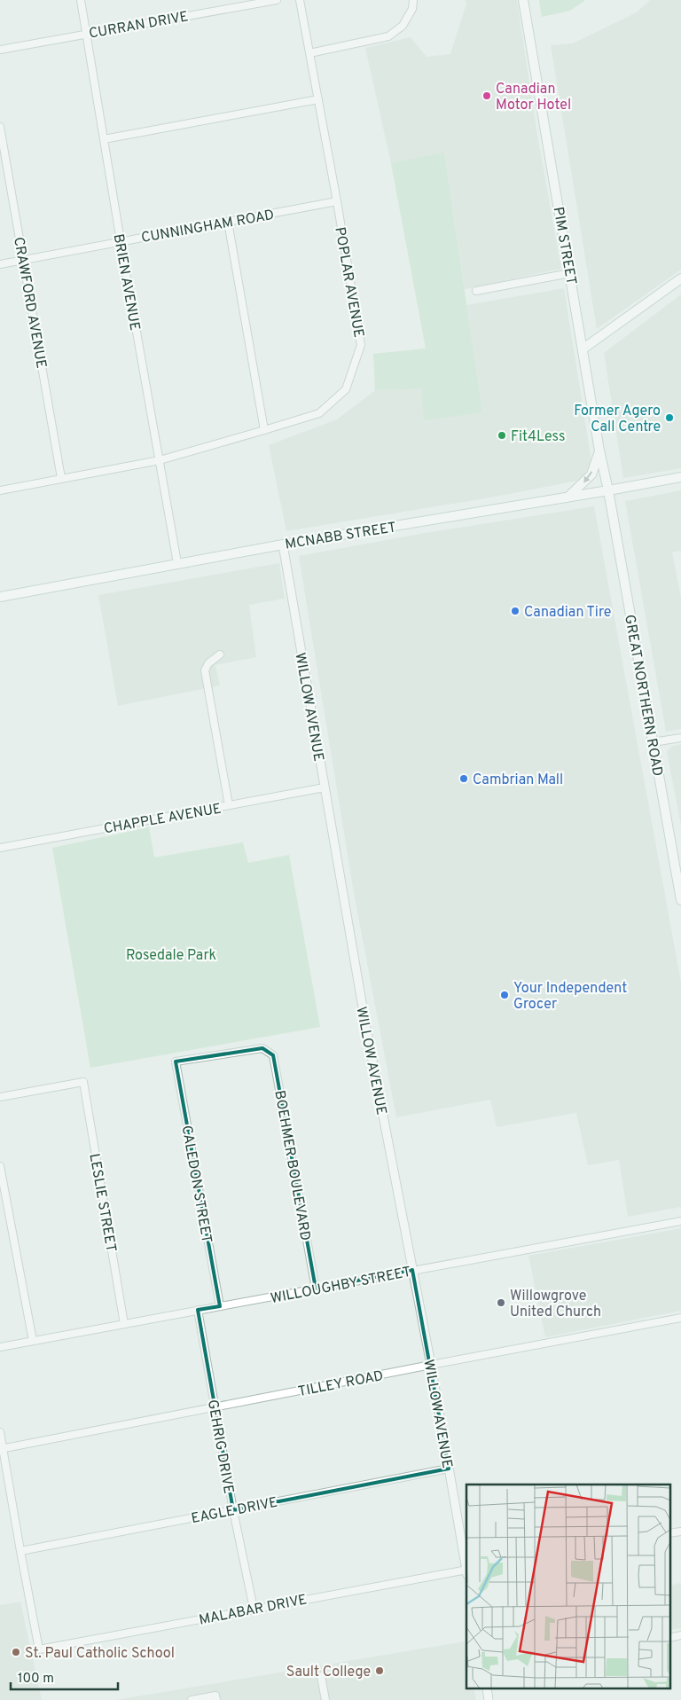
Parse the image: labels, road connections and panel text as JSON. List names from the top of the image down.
{
  "streets": {
    "main road": ["PIM STREET", "MCNABB STREET", "GREAT NORTHERN ROAD"],
    "street": [
      "CURRAN DRIVE",
      "CUNNINGHAM ROAD",
      "BRIEN AVENUE",
      "POPLAR AVENUE",
      "CRAWFORD AVENUE",
      "WILLOW AVENUE",
      "CHAPPLE AVENUE",
      "BOEHMER BOULEVARD",
      "CALEDON STREET",
      "LESLIE STREET",
      "WILLOUGHBY STREET",
      "TILLEY ROAD",
      "GEHRIG DRIVE",
      "EAGLE DRIVE",
      "MALABAR DRIVE"
    ]
  },
  "crossings": [
    ["CURRAN DRIVE", "BRIEN AVENUE"],
    ["CUNNINGHAM ROAD", "BRIEN AVENUE"],
    ["CUNNINGHAM ROAD", "POPLAR AVENUE"],
    ["CUNNINGHAM ROAD", "CRAWFORD AVENUE"],
    ["PIM STREET", "MCNABB STREET"],
    ["PIM STREET", "GREAT NORTHERN ROAD"],
    ["BRIEN AVENUE", "POPLAR AVENUE"],
    ["BRIEN AVENUE", "MCNABB STREET"],
    ["POPLAR AVENUE", "CRAWFORD AVENUE"],
    ["MCNABB STREET", "GREAT NORTHERN ROAD"],
    ["MCNABB STREET", "WILLOW AVENUE"],
    ["WILLOW AVENUE", "CHAPPLE AVENUE"],
    ["WILLOW AVENUE", "WILLOUGHBY STREET"],
    ["WILLOW AVENUE", "TILLEY ROAD"],
    ["WILLOW AVENUE", "EAGLE DRIVE"],
    ["WILLOW AVENUE", "MALABAR DRIVE"],
    ["BOEHMER BOULEVARD", "CALEDON STREET"],
    ["BOEHMER BOULEVARD", "WILLOUGHBY STREET"],
    ["CALEDON STREET", "WILLOUGHBY STREET"],
    ["LESLIE STREET", "WILLOUGHBY STREET"],
    ["WILLOUGHBY STREET", "GEHRIG DRIVE"],
    ["TILLEY ROAD", "GEHRIG DRIVE"],
    ["GEHRIG DRIVE", "EAGLE DRIVE"],
    ["GEHRIG DRIVE", "MALABAR DRIVE"],
    ["EAGLE DRIVE", "MALABAR DRIVE"]
  ],
  "parks": ["Rosedale Park"],
  "places": [
    "Canadian Motor Hotel",
    "Former Agero Call Centre",
    "Fit4Less",
    "Canadian Tire",
    "Cambrian Mall",
    "Your Independent Grocer",
    "Willowgrove United Church",
    "St. Paul Catholic School",
    "Sault College"
  ],
  "scale_bar": "100 m"
}
